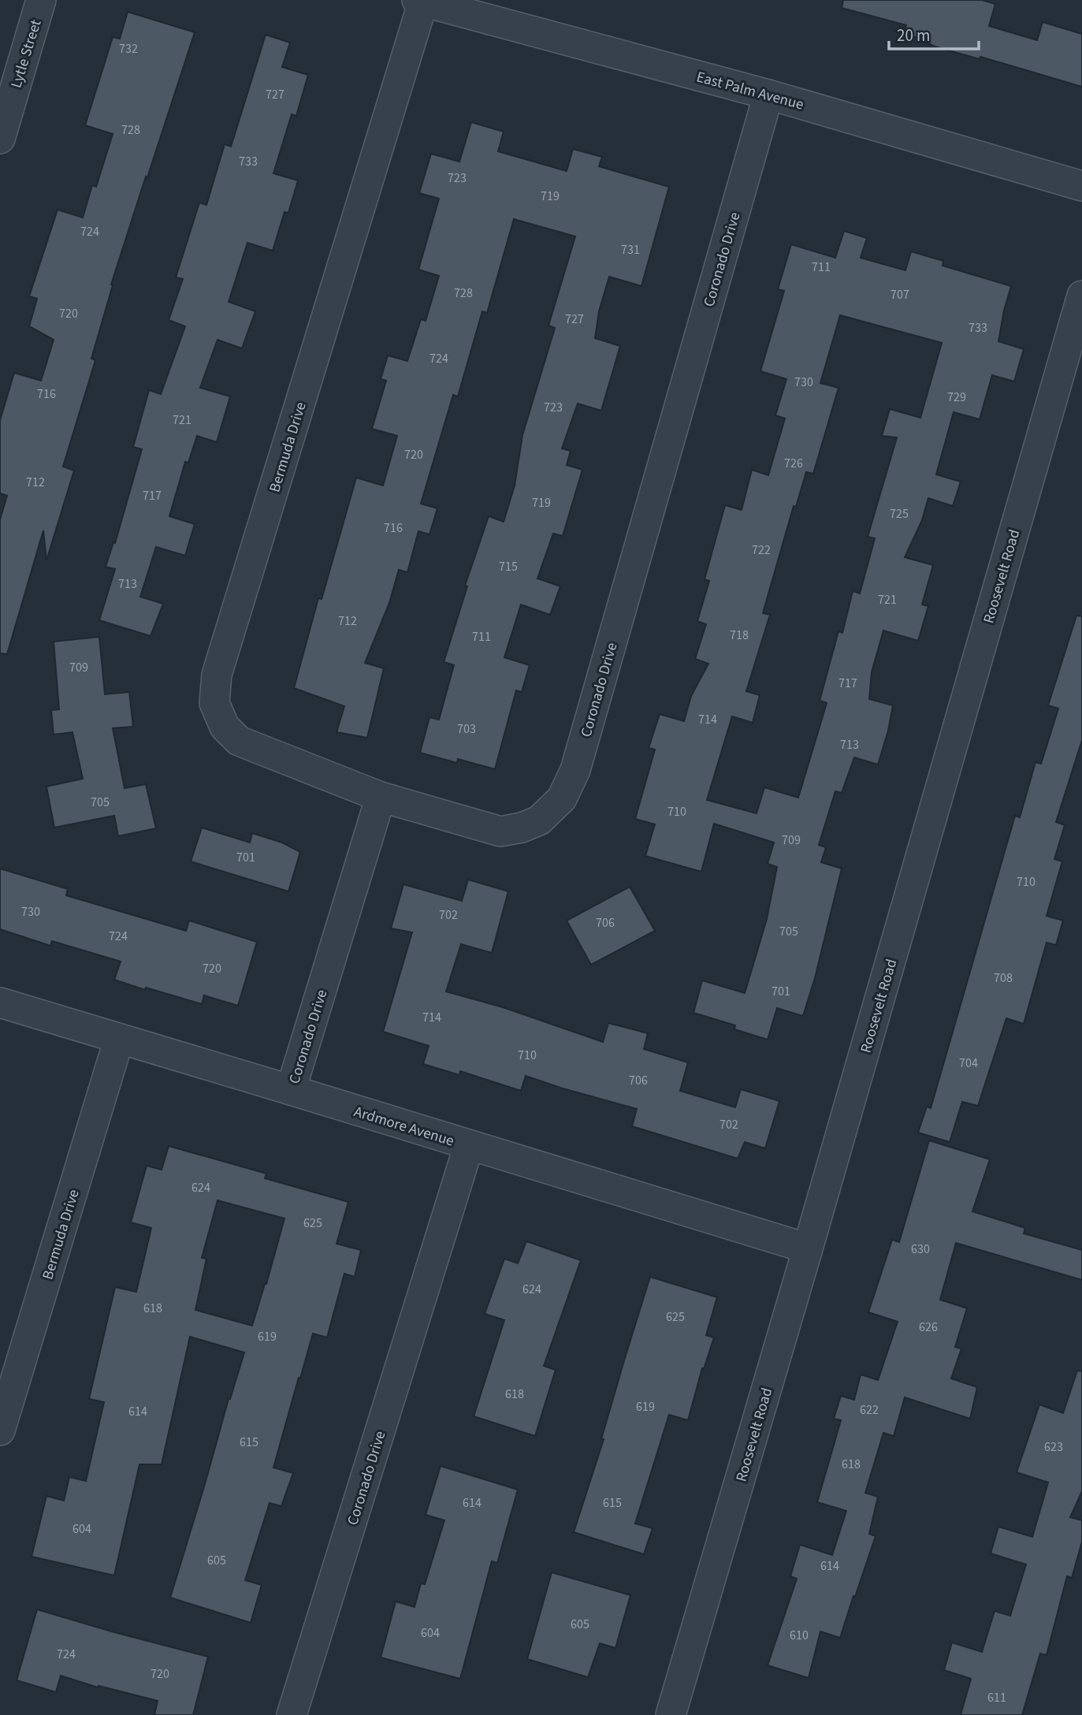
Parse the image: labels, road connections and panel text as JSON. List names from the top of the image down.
{
  "streets": {
    "street": [
      "Lytle Street",
      "East Palm Avenue",
      "Coronado Drive",
      "Bermuda Drive",
      "Roosevelt Road",
      "Ardmore Avenue"
    ]
  },
  "crossings": [
    ["East Palm Avenue", "Coronado Drive"],
    ["East Palm Avenue", "Bermuda Drive"],
    ["Coronado Drive", "Bermuda Drive"],
    ["Coronado Drive", "Ardmore Avenue"],
    ["Bermuda Drive", "Ardmore Avenue"],
    ["Roosevelt Road", "Ardmore Avenue"]
  ],
  "house_numbers": [
    "732",
    "727",
    "728",
    "733",
    "723",
    "719",
    "724",
    "731",
    "711",
    "728",
    "707",
    "720",
    "727",
    "733",
    "724",
    "730",
    "716",
    "729",
    "723",
    "721",
    "720",
    "726",
    "712",
    "717",
    "719",
    "725",
    "716",
    "722",
    "715",
    "713",
    "721",
    "712",
    "718",
    "711",
    "709",
    "717",
    "714",
    "703",
    "713",
    "705",
    "710",
    "709",
    "701",
    "710",
    "730",
    "702",
    "706",
    "705",
    "724",
    "720",
    "708",
    "701",
    "714",
    "710",
    "704",
    "706",
    "702",
    "624",
    "625",
    "630",
    "624",
    "618",
    "625",
    "626",
    "619",
    "618",
    "619",
    "622",
    "614",
    "615",
    "623",
    "618",
    "614",
    "615",
    "604",
    "605",
    "614",
    "605",
    "604",
    "610",
    "724",
    "720",
    "611"
  ],
  "scale_bar": "20 m"
}
